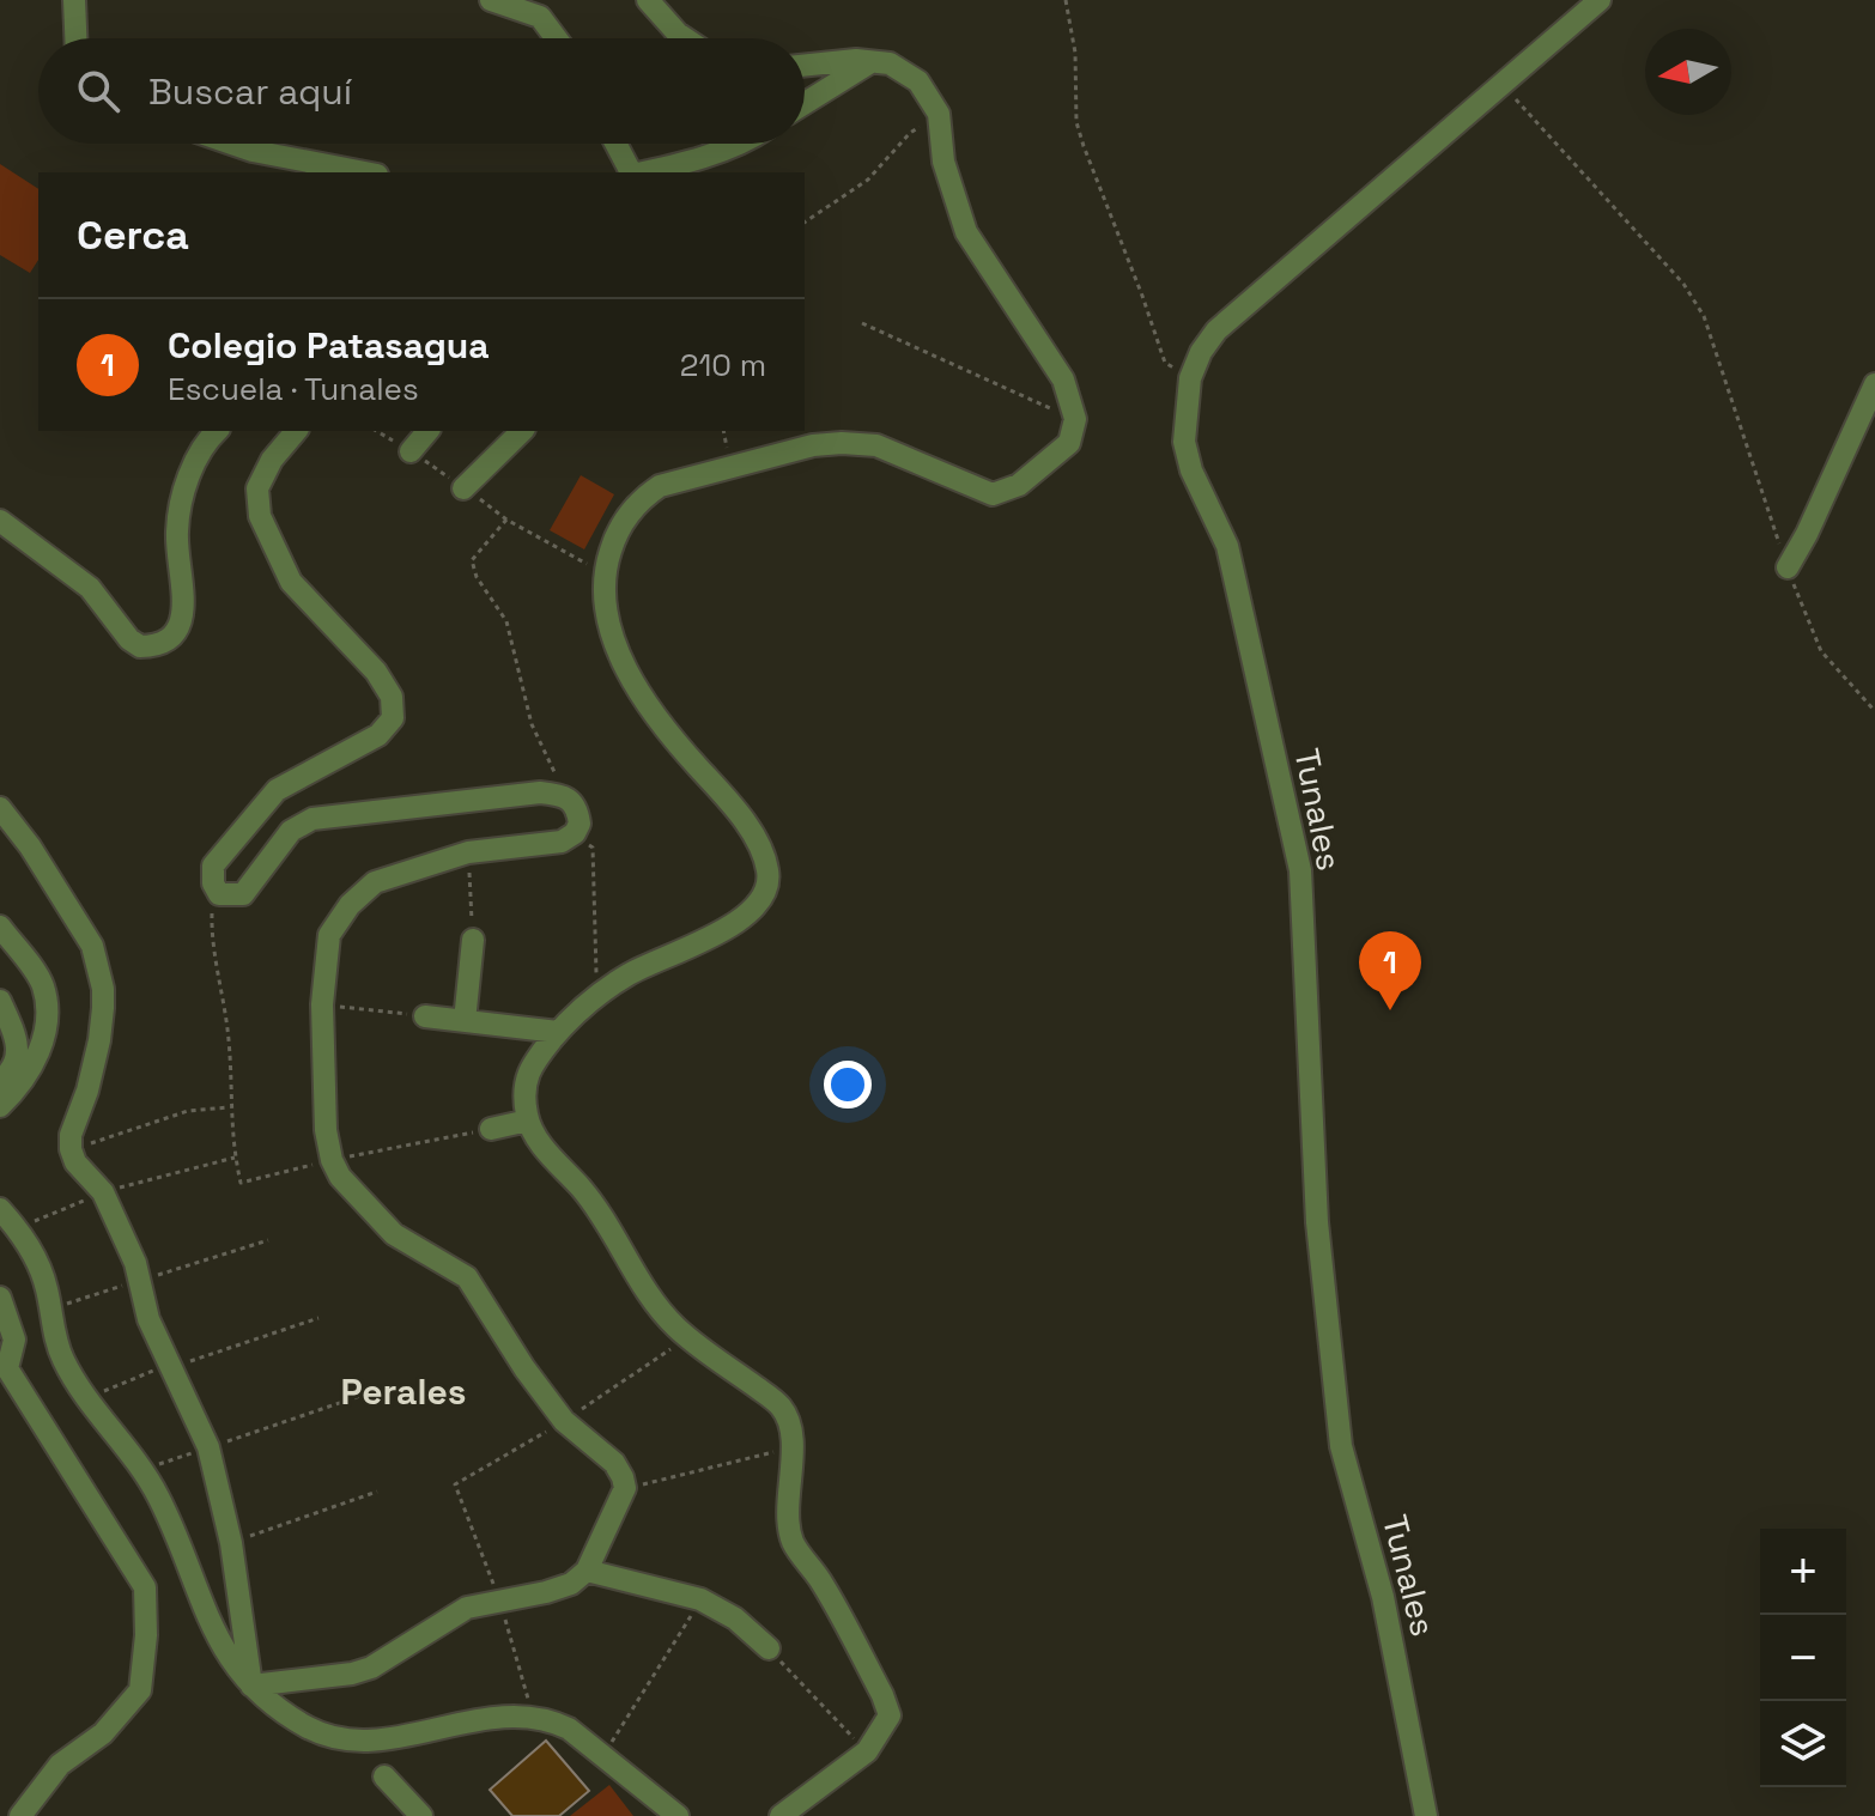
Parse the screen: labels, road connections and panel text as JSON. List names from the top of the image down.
{
  "streets": {
    "street": ["Tunales"]
  },
  "districts": ["Perales"],
  "north": "left",
  "page": {
    "search": "Buscar aquí",
    "heading": "Cerca",
    "list": [
      {
        "mark": "1",
        "name": "Colegio Patasagua",
        "note": "Escuela · Tunales",
        "value": "210 m"
      }
    ],
    "pins": "1",
    "map_buttons": ["+", "−"]
  }
}
